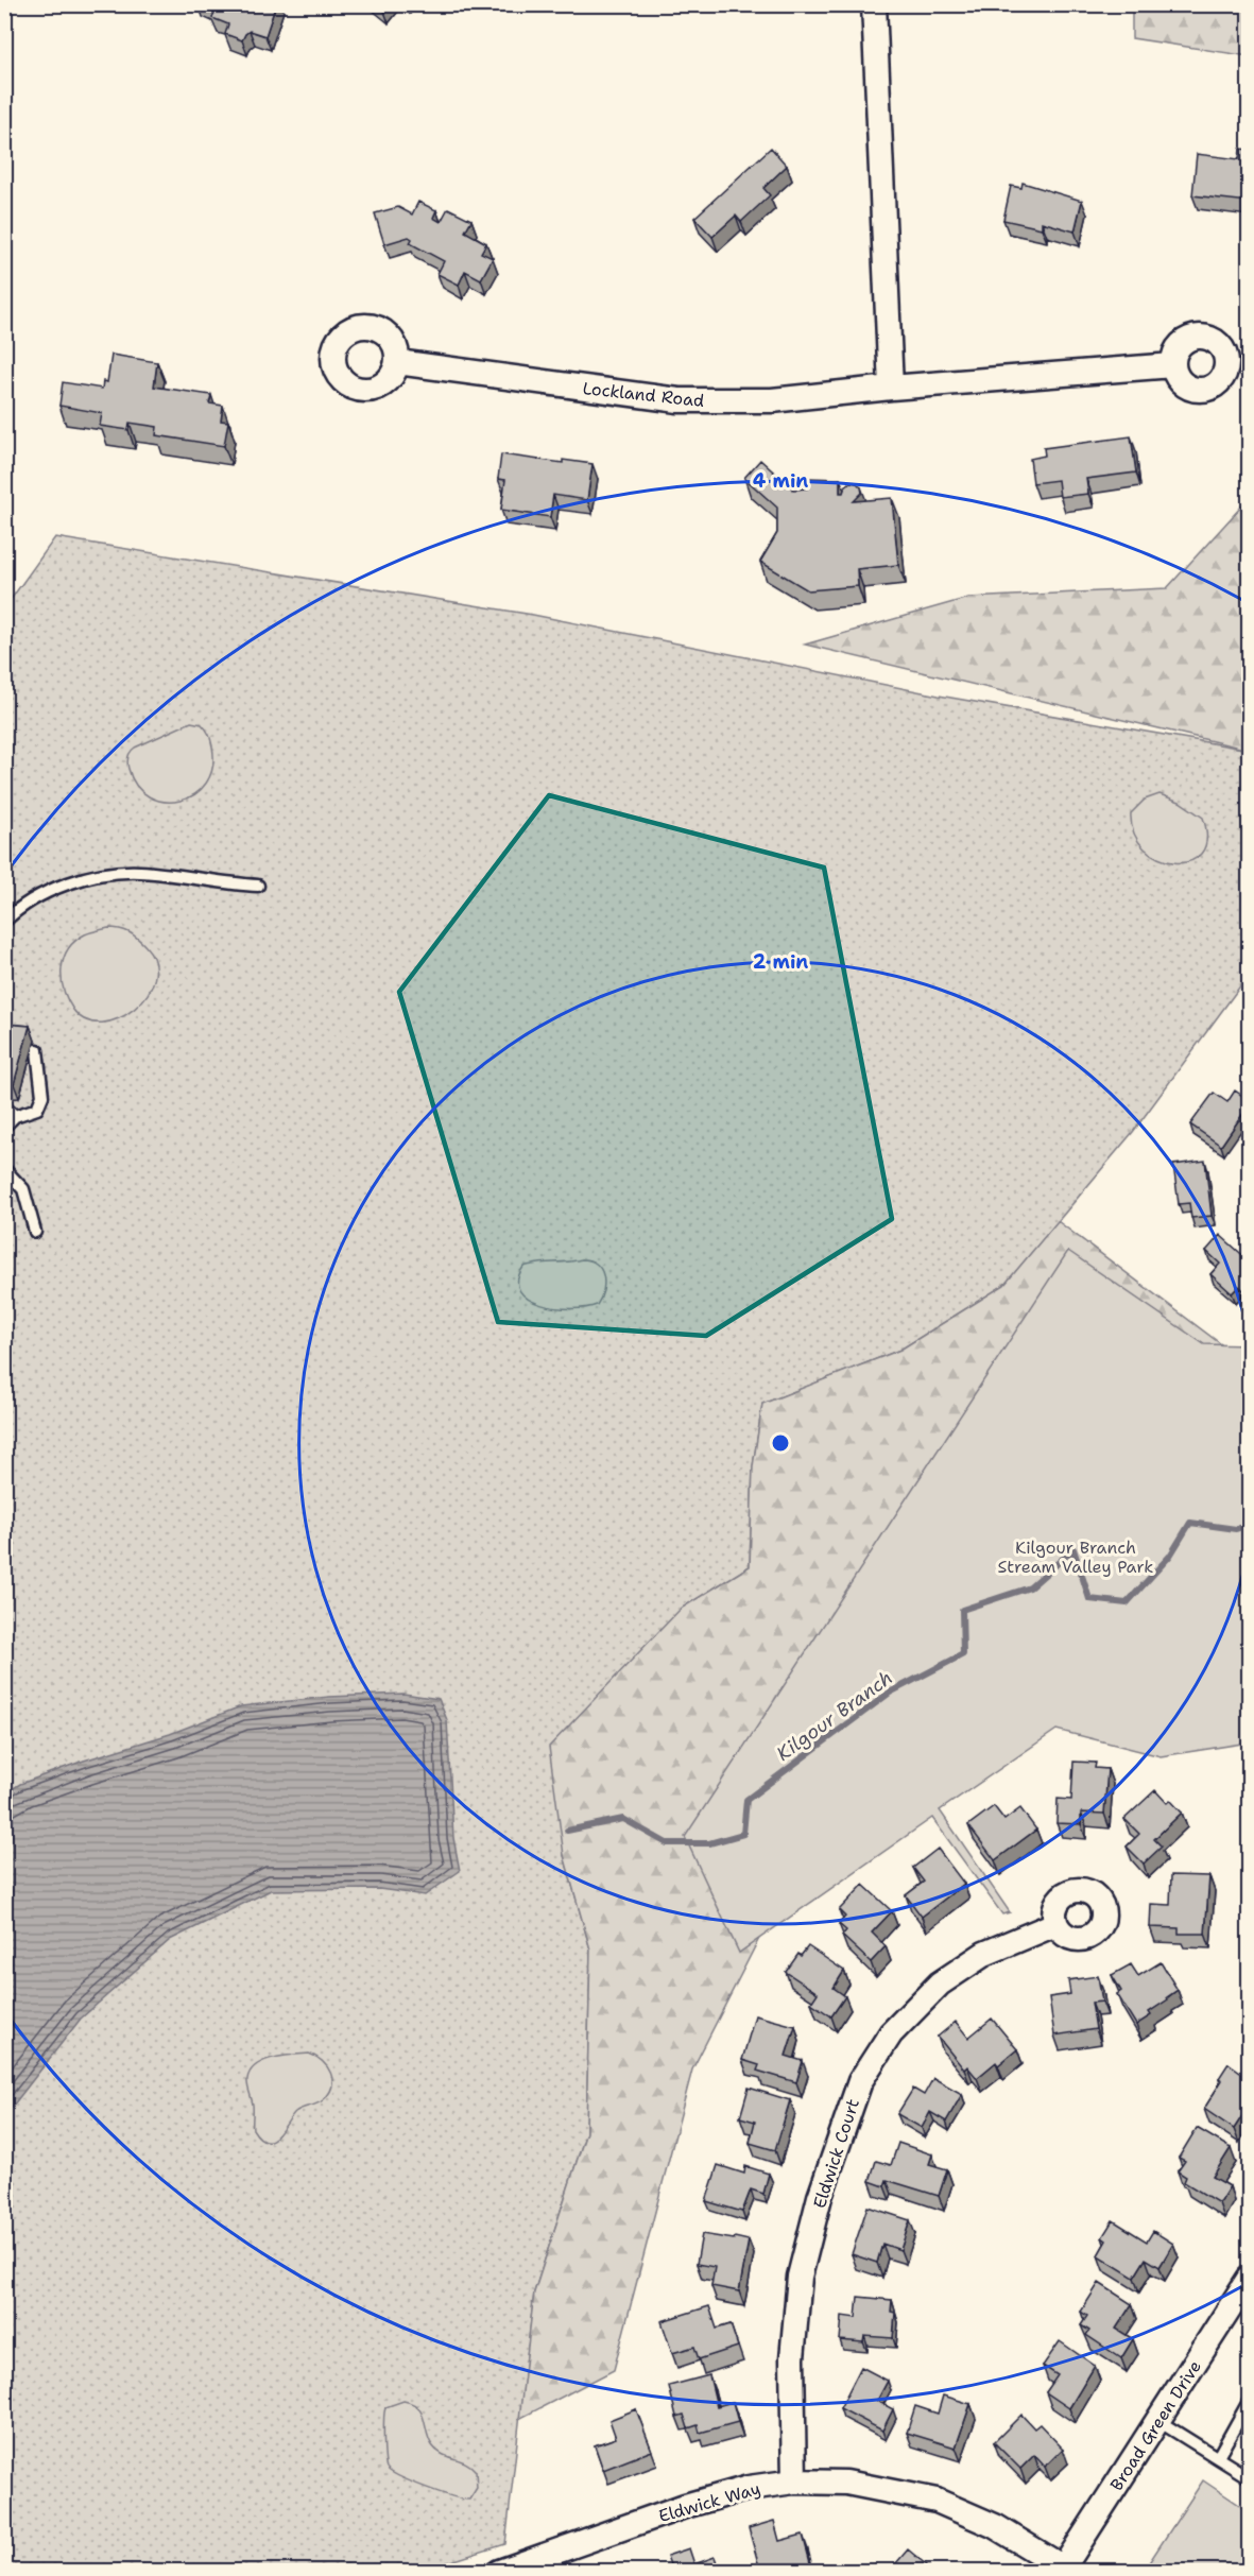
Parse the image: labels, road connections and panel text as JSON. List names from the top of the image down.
{
  "streets": {
    "street": [
      "Lockland Road",
      "Eldwick Court",
      "Broad Green Drive",
      "Eldwick Way"
    ]
  },
  "crossings": [
    ["Eldwick Court", "Eldwick Way"],
    ["Broad Green Drive", "Eldwick Way"]
  ],
  "water": ["Kilgour Branch"],
  "parks": ["Kilgour Branch Stream Valley Park"],
  "rings": ["4 min", "2 min"]
}
